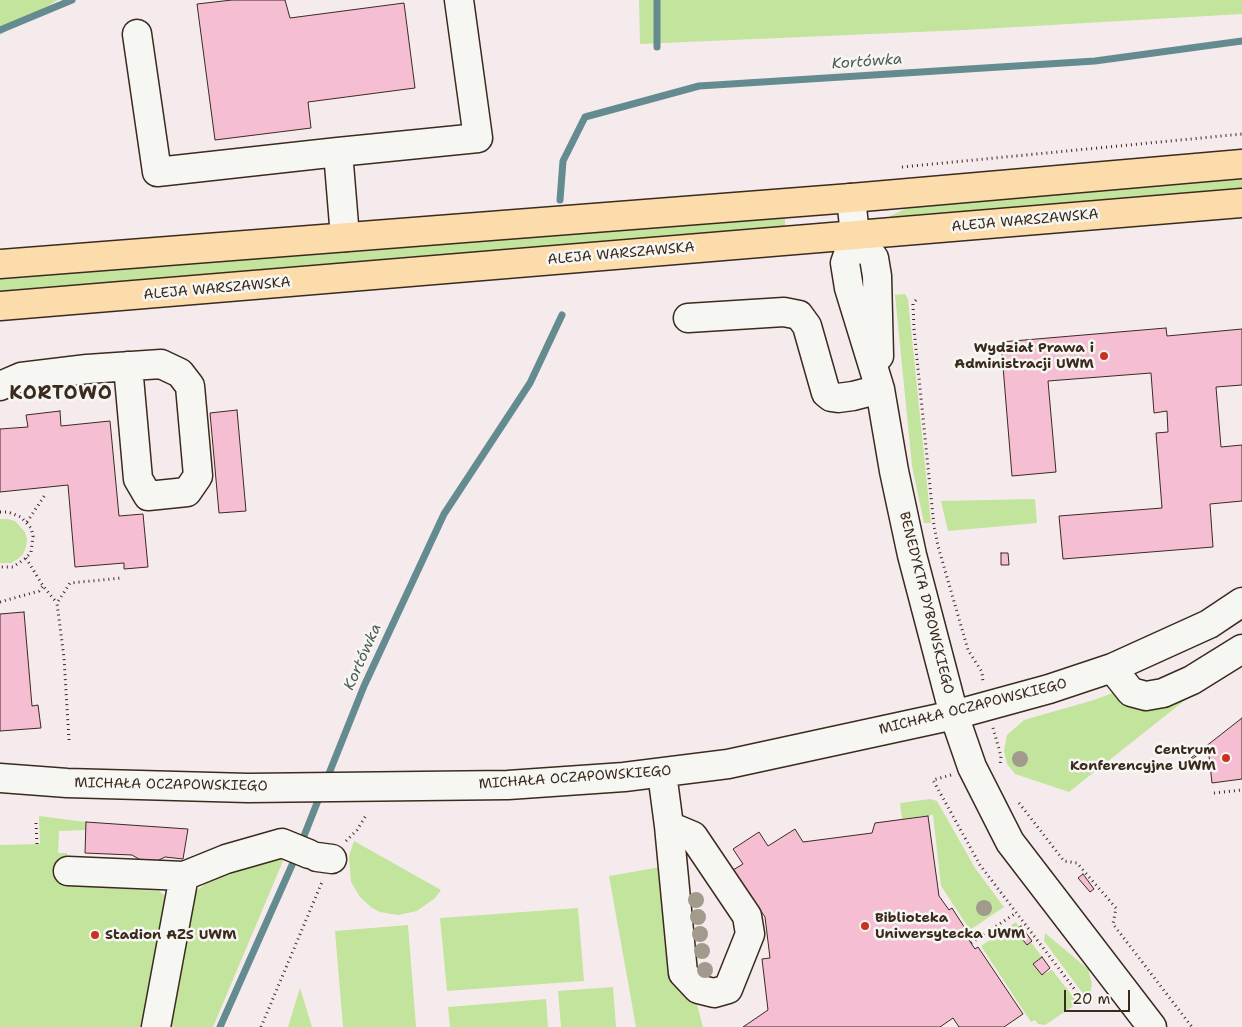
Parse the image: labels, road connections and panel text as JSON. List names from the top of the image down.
{
  "streets": {
    "main road": ["ALEJA WARSZAWSKA"],
    "street": ["BENEDYKTA DYBOWSKIEGO", "MICHAŁA OCZAPOWSKIEGO"]
  },
  "crossings": [
    ["ALEJA WARSZAWSKA", "BENEDYKTA DYBOWSKIEGO"],
    ["BENEDYKTA DYBOWSKIEGO", "MICHAŁA OCZAPOWSKIEGO"]
  ],
  "districts": ["KORTOWO"],
  "water": ["Kortówka"],
  "places": [
    "Wydział Prawa i Administracji UWM",
    "Centrum Konferencyjne UWM",
    "Biblioteka Uniwersytecka UWM",
    "Stadion AZS UWM"
  ],
  "scale_bar": "20 m"
}
